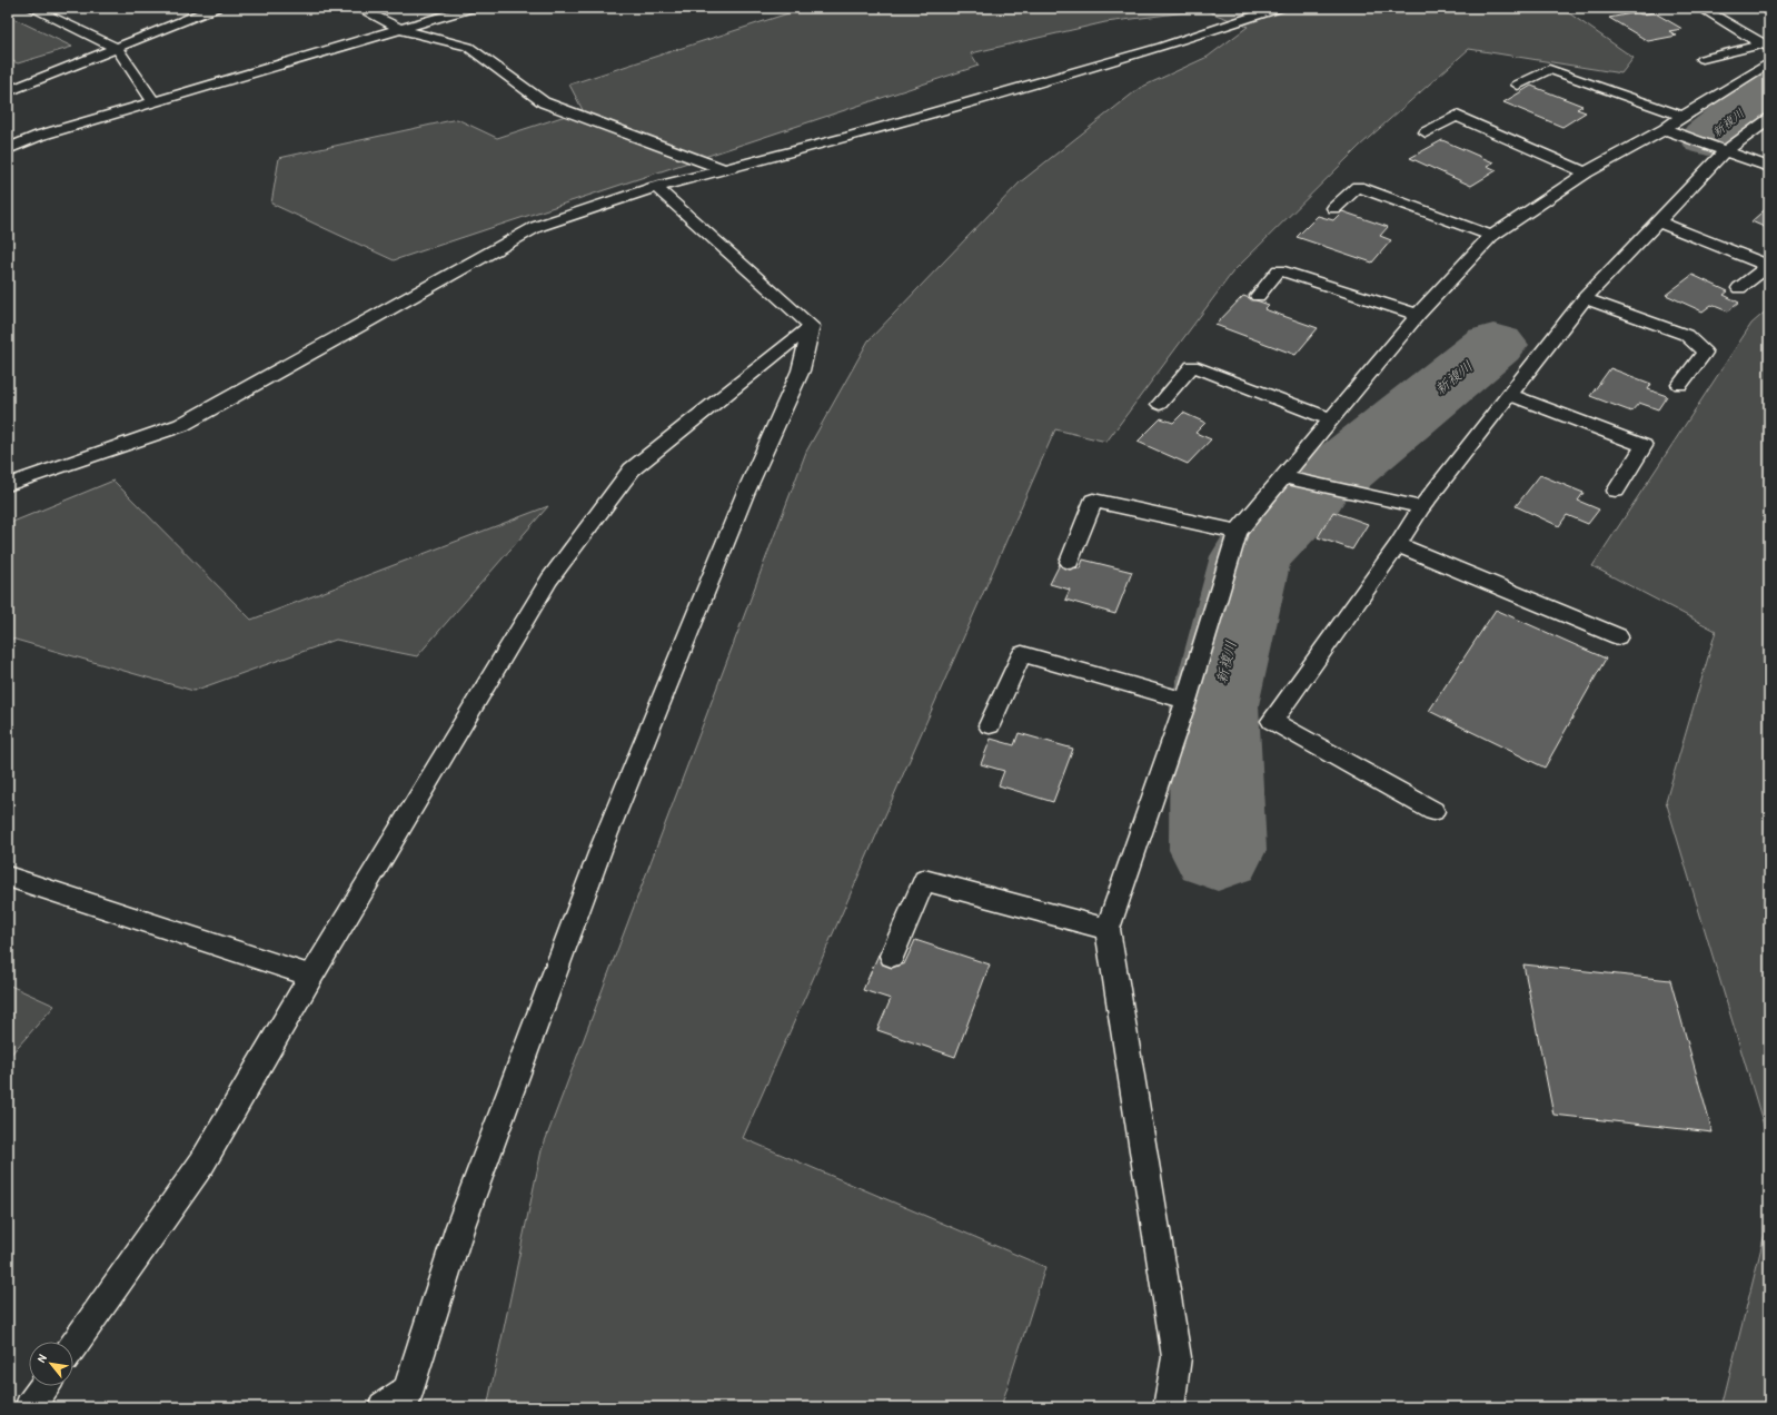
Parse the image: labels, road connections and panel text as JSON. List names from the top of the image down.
{
  "water": ["新複川"],
  "north": "top left"
}
